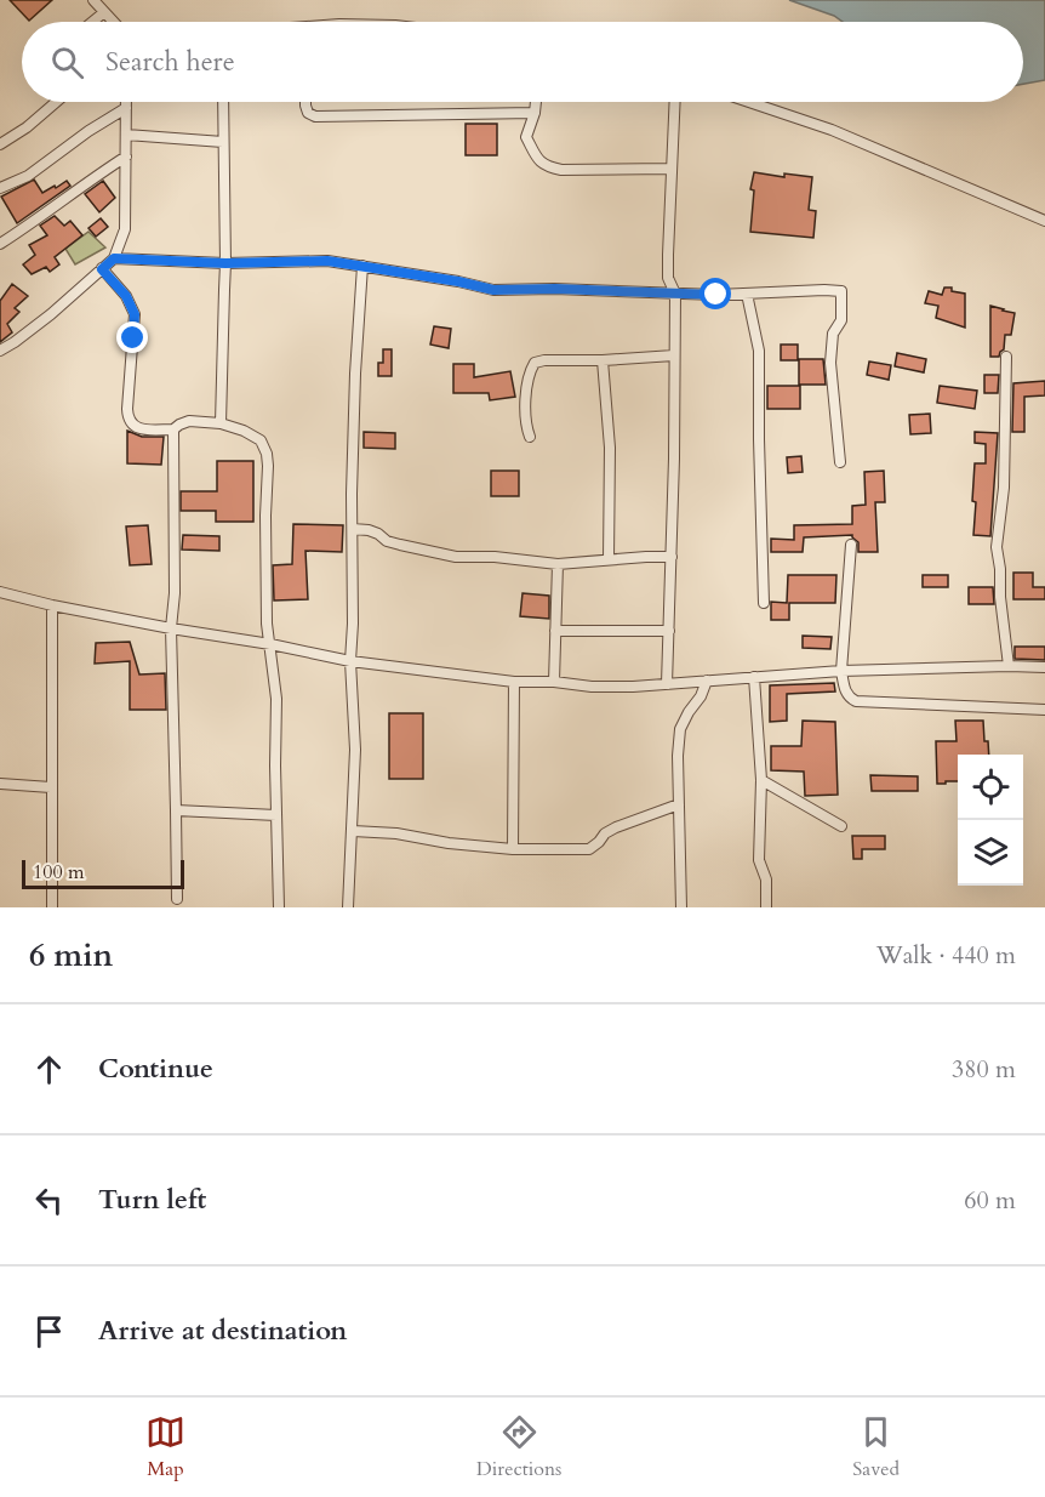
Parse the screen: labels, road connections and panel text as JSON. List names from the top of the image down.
{
  "scale_bar": "100 m",
  "page": {
    "search": "Search here",
    "scale": "100 m",
    "heading": ["6 min", "Walk · 440 m"],
    "list": [
      ["Continue", "380 m"],
      ["Turn left", "60 m"],
      "Arrive at destination"
    ],
    "nav": ["Map", "Directions", "Saved"]
  }
}
